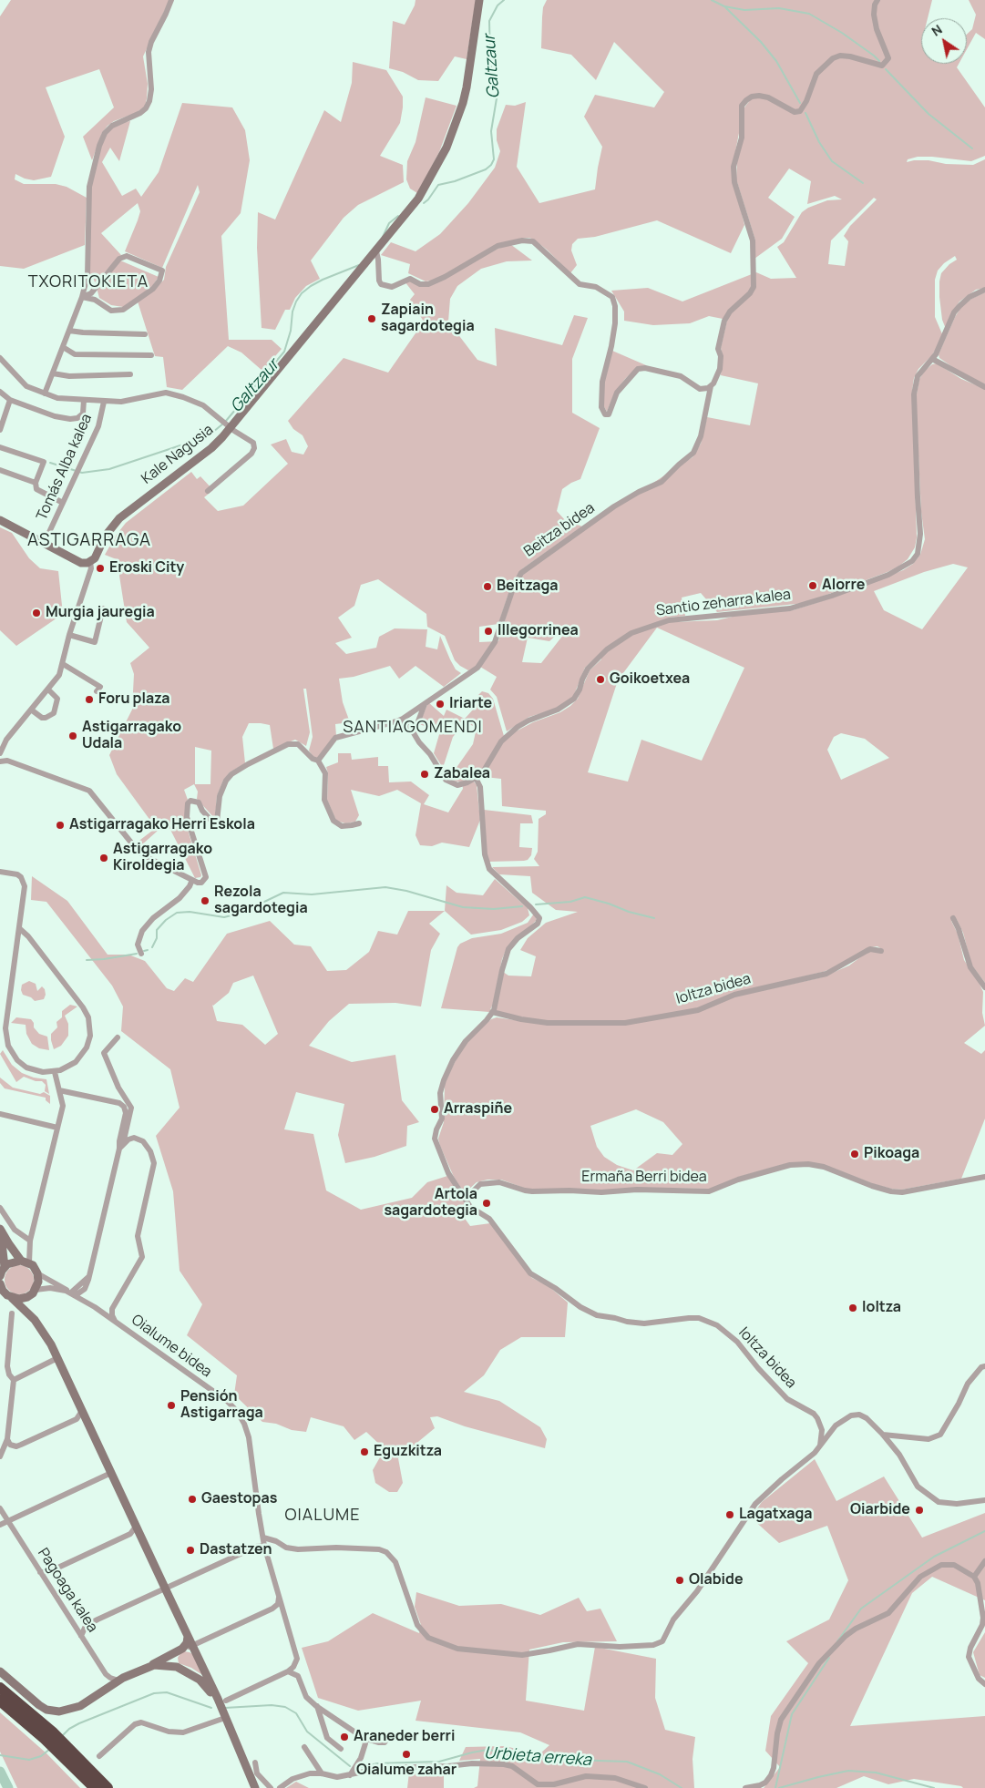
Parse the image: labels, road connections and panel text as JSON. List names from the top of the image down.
{
  "streets": {
    "street": [
      "Kale Nagusia",
      "Tomás Alba kalea",
      "Beitza bidea",
      "Santio zeharra kalea",
      "Ioltza bidea",
      "Ermaña Berri bidea",
      "Oialume bidea",
      "Pagoaga kalea"
    ]
  },
  "crossings": [
    ["Santio zeharra kalea", "Ioltza bidea"],
    ["Ioltza bidea", "Ermaña Berri bidea"]
  ],
  "districts": [
    "TXORITOKIETA",
    "ASTIGARRAGA",
    "SANTIAGOMENDI",
    "OIALUME"
  ],
  "water": ["Galtzaur", "Urbieta erreka"],
  "places": [
    "Zapiain sagardotegia",
    "Eroski City",
    "Alorre",
    "Beitzaga",
    "Murgia jauregia",
    "Illegorrinea",
    "Goikoetxea",
    "Foru plaza",
    "Iriarte",
    "Astigarragako Udala",
    "Zabalea",
    "Astigarragako Herri Eskola",
    "Astigarragako Kiroldegia",
    "Rezola sagardotegia",
    "Arraspiñe",
    "Pikoaga",
    "Artola sagardotegia",
    "Ioltza",
    "Pensión Astigarraga",
    "Eguzkitza",
    "Gaestopas",
    "Oiarbide",
    "Lagatxaga",
    "Dastatzen",
    "Olabide",
    "Araneder berri",
    "Oialume zahar"
  ],
  "north": "top left"
}
